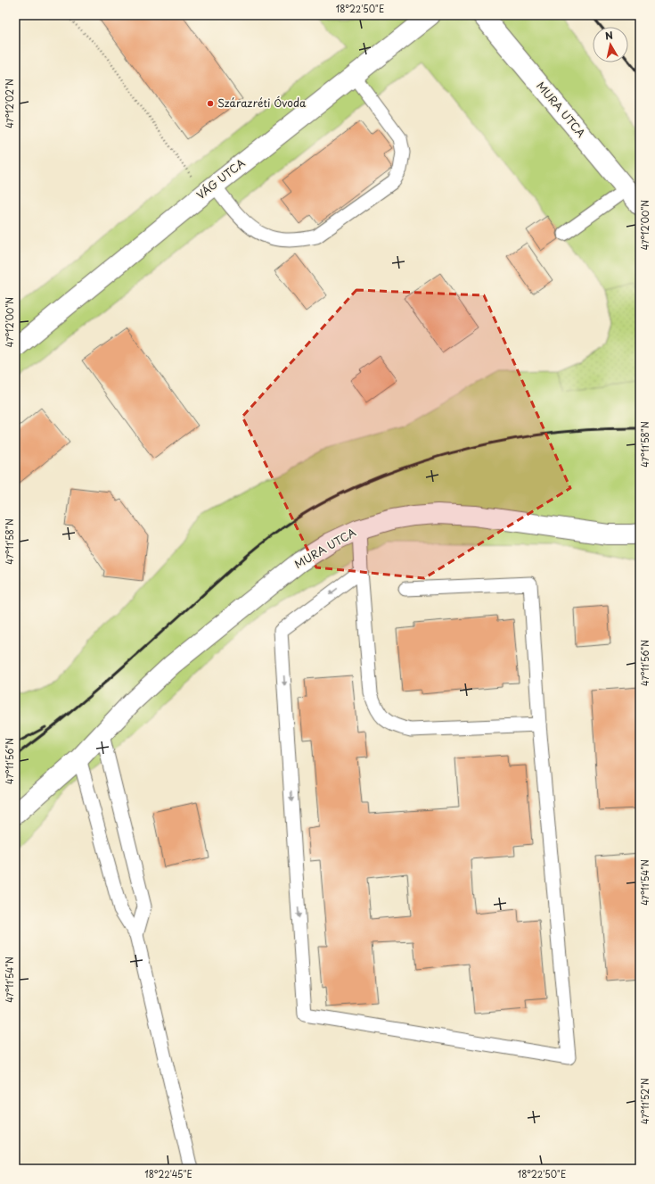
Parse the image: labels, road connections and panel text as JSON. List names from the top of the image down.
{
  "streets": {
    "street": ["MURA UTCA", "VÁG UTCA"]
  },
  "places": ["Szárazréti Óvoda"],
  "north": "top",
  "coordinates": [
    "18°22'50\"E",
    "47°12'02\"N",
    "47°12'00\"N",
    "47°11'58\"N",
    "47°11'56\"N",
    "47°11'54\"N",
    "47°11'52\"N",
    "18°22'45\"E"
  ]
}
